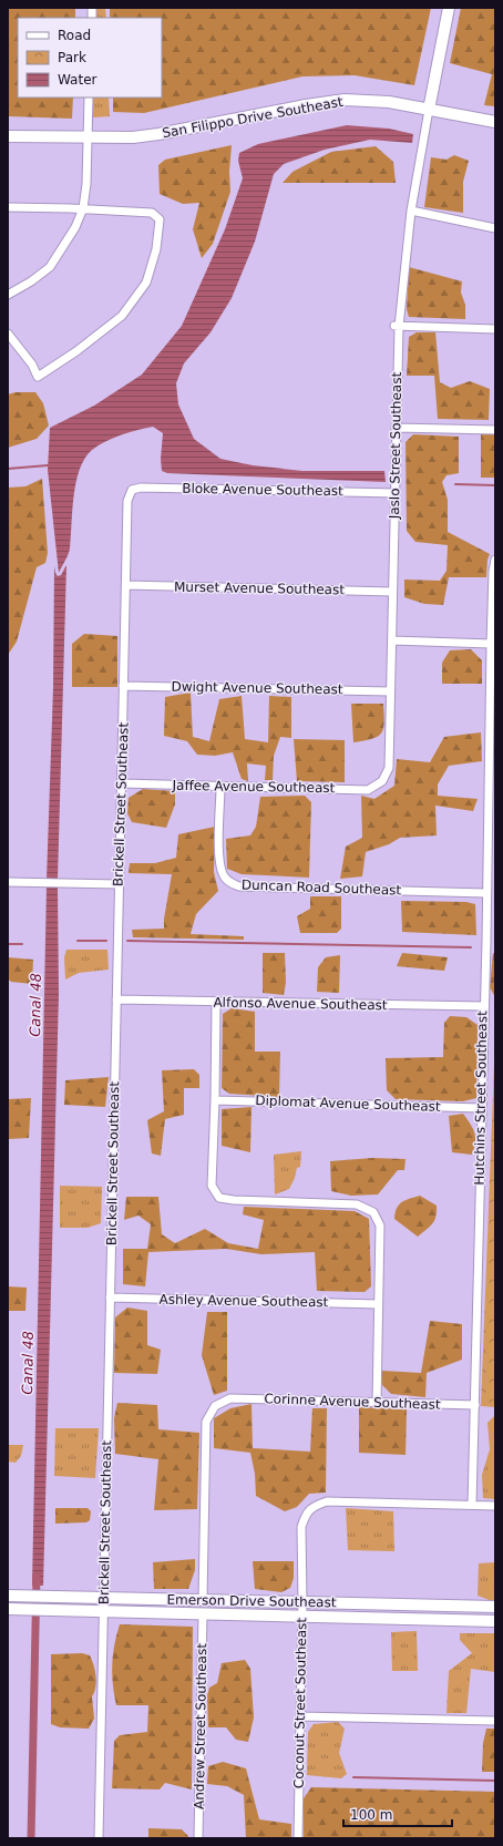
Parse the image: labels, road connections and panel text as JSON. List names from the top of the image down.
{
  "streets": {
    "street": [
      "San Filippo Drive Southeast",
      "Jaslo Street Southeast",
      "Bloke Avenue Southeast",
      "Murset Avenue Southeast",
      "Dwight Avenue Southeast",
      "Jaffee Avenue Southeast",
      "Brickell Street Southeast",
      "Duncan Road Southeast",
      "Alfonso Avenue Southeast",
      "Hutchins Street Southeast",
      "Diplomat Avenue Southeast",
      "Ashley Avenue Southeast",
      "Corinne Avenue Southeast",
      "Emerson Drive Southeast",
      "Coconut Street Southeast",
      "Andrew Street Southeast"
    ]
  },
  "crossings": [
    ["San Filippo Drive Southeast", "Jaslo Street Southeast"],
    ["Jaslo Street Southeast", "Bloke Avenue Southeast"],
    ["Jaslo Street Southeast", "Murset Avenue Southeast"],
    ["Jaslo Street Southeast", "Dwight Avenue Southeast"],
    ["Jaslo Street Southeast", "Jaffee Avenue Southeast"],
    ["Bloke Avenue Southeast", "Brickell Street Southeast"],
    ["Murset Avenue Southeast", "Brickell Street Southeast"],
    ["Dwight Avenue Southeast", "Brickell Street Southeast"],
    ["Jaffee Avenue Southeast", "Brickell Street Southeast"],
    ["Jaffee Avenue Southeast", "Duncan Road Southeast"],
    ["Brickell Street Southeast", "Alfonso Avenue Southeast"],
    ["Brickell Street Southeast", "Ashley Avenue Southeast"],
    ["Brickell Street Southeast", "Emerson Drive Southeast"],
    ["Duncan Road Southeast", "Hutchins Street Southeast"],
    ["Alfonso Avenue Southeast", "Hutchins Street Southeast"],
    ["Hutchins Street Southeast", "Diplomat Avenue Southeast"],
    ["Hutchins Street Southeast", "Corinne Avenue Southeast"],
    ["Hutchins Street Southeast", "Coconut Street Southeast"],
    ["Corinne Avenue Southeast", "Emerson Drive Southeast"],
    ["Emerson Drive Southeast", "Coconut Street Southeast"],
    ["Emerson Drive Southeast", "Andrew Street Southeast"]
  ],
  "water": ["Canal 48"],
  "legend": ["Road", "Park", "Water"],
  "scale_bar": "100 m"
}
